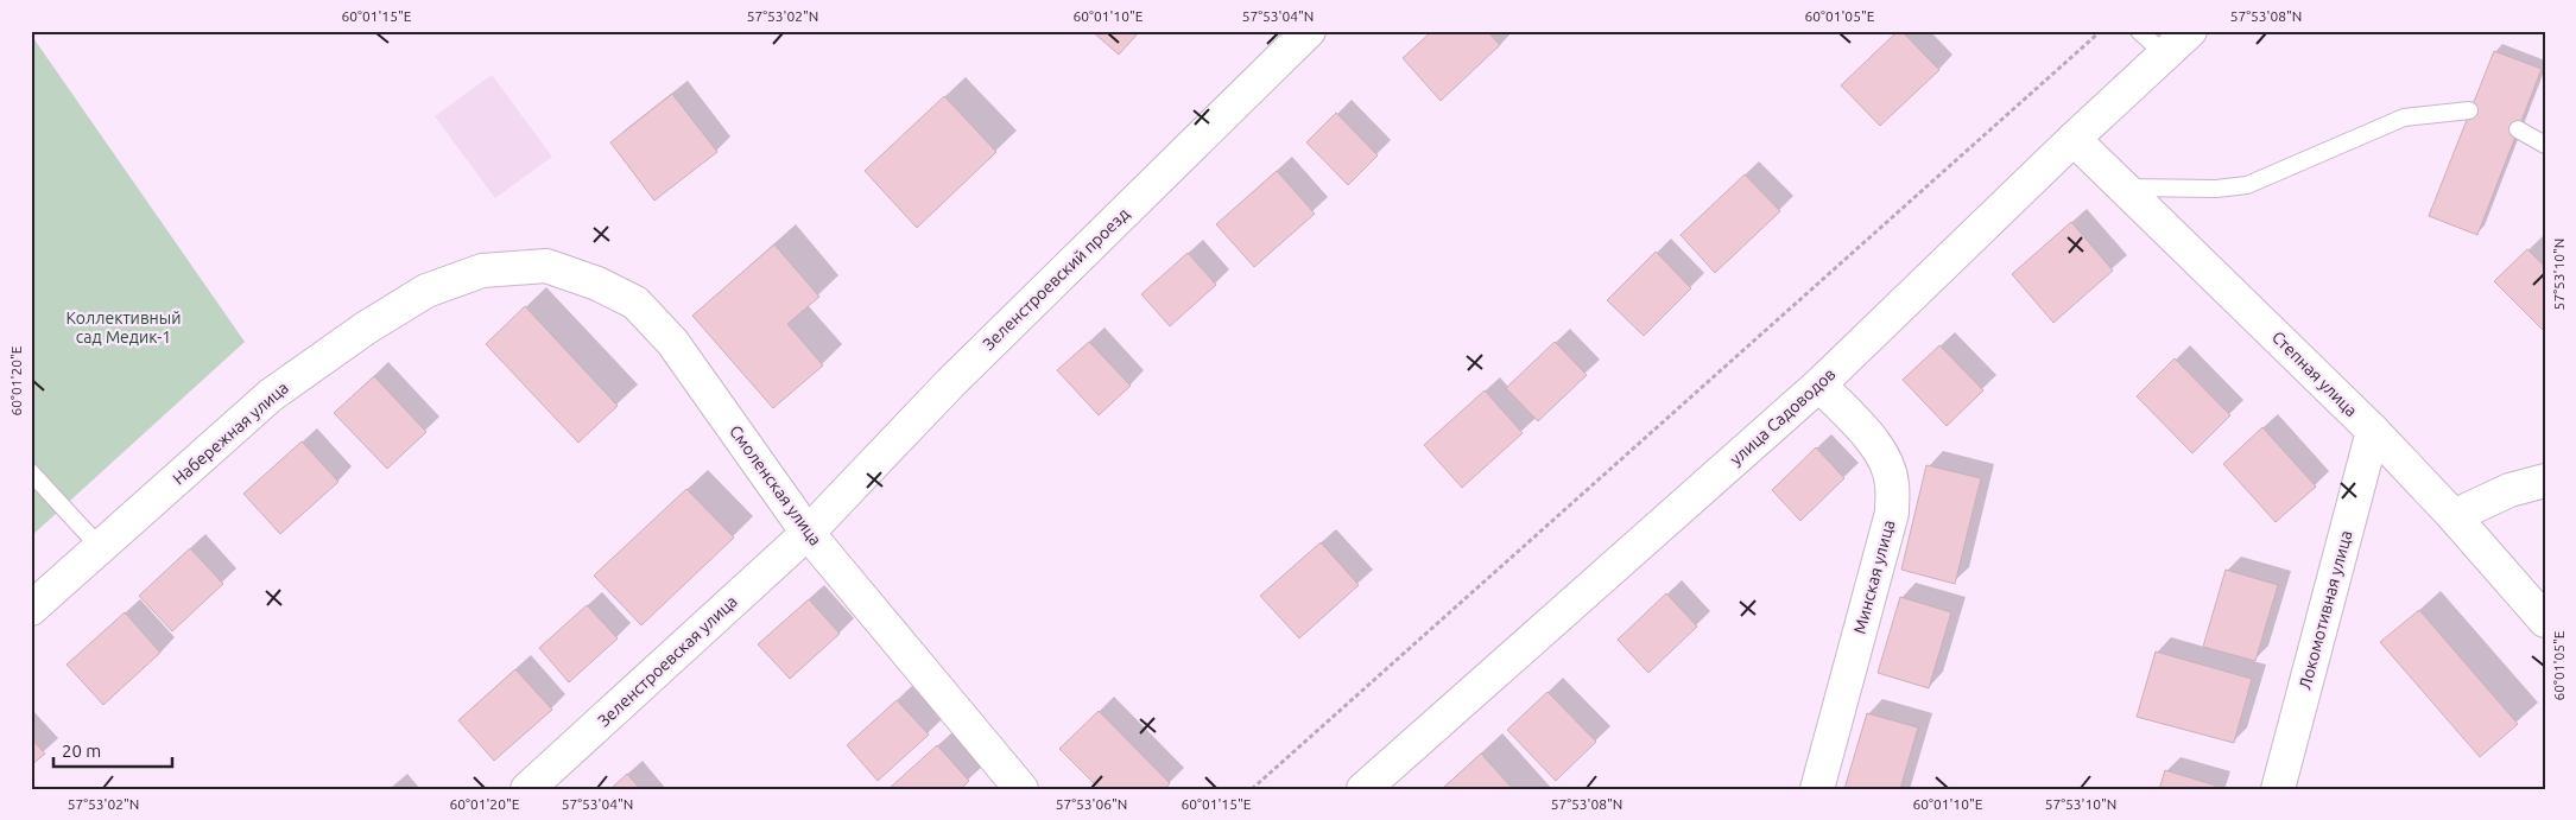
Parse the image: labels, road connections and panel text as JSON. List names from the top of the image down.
{
  "streets": {
    "street": [
      "Зеленстроевский проезд",
      "Степная улица",
      "улица Садоводов",
      "Набережная улица",
      "Смоленская улица",
      "Минская улица",
      "Локомотивная улица",
      "Зеленстроевская улица"
    ]
  },
  "crossings": [
    ["Зеленстроевский проезд", "Смоленская улица"],
    ["Зеленстроевский проезд", "Зеленстроевская улица"],
    ["Степная улица", "улица Садоводов"],
    ["Степная улица", "Локомотивная улица"],
    ["улица Садоводов", "Минская улица"],
    ["Набережная улица", "Смоленская улица"],
    ["Смоленская улица", "Зеленстроевская улица"]
  ],
  "parks": ["Коллективный сад Медик-1"],
  "scale_bar": "20 m",
  "coordinates": [
    "60°01'15\"E",
    "57°53'02\"N",
    "60°01'10\"E",
    "57°53'04\"N",
    "60°01'05\"E",
    "57°53'08\"N",
    "57°53'10\"N",
    "60°01'20\"E",
    "57°53'06\"N"
  ]
}
